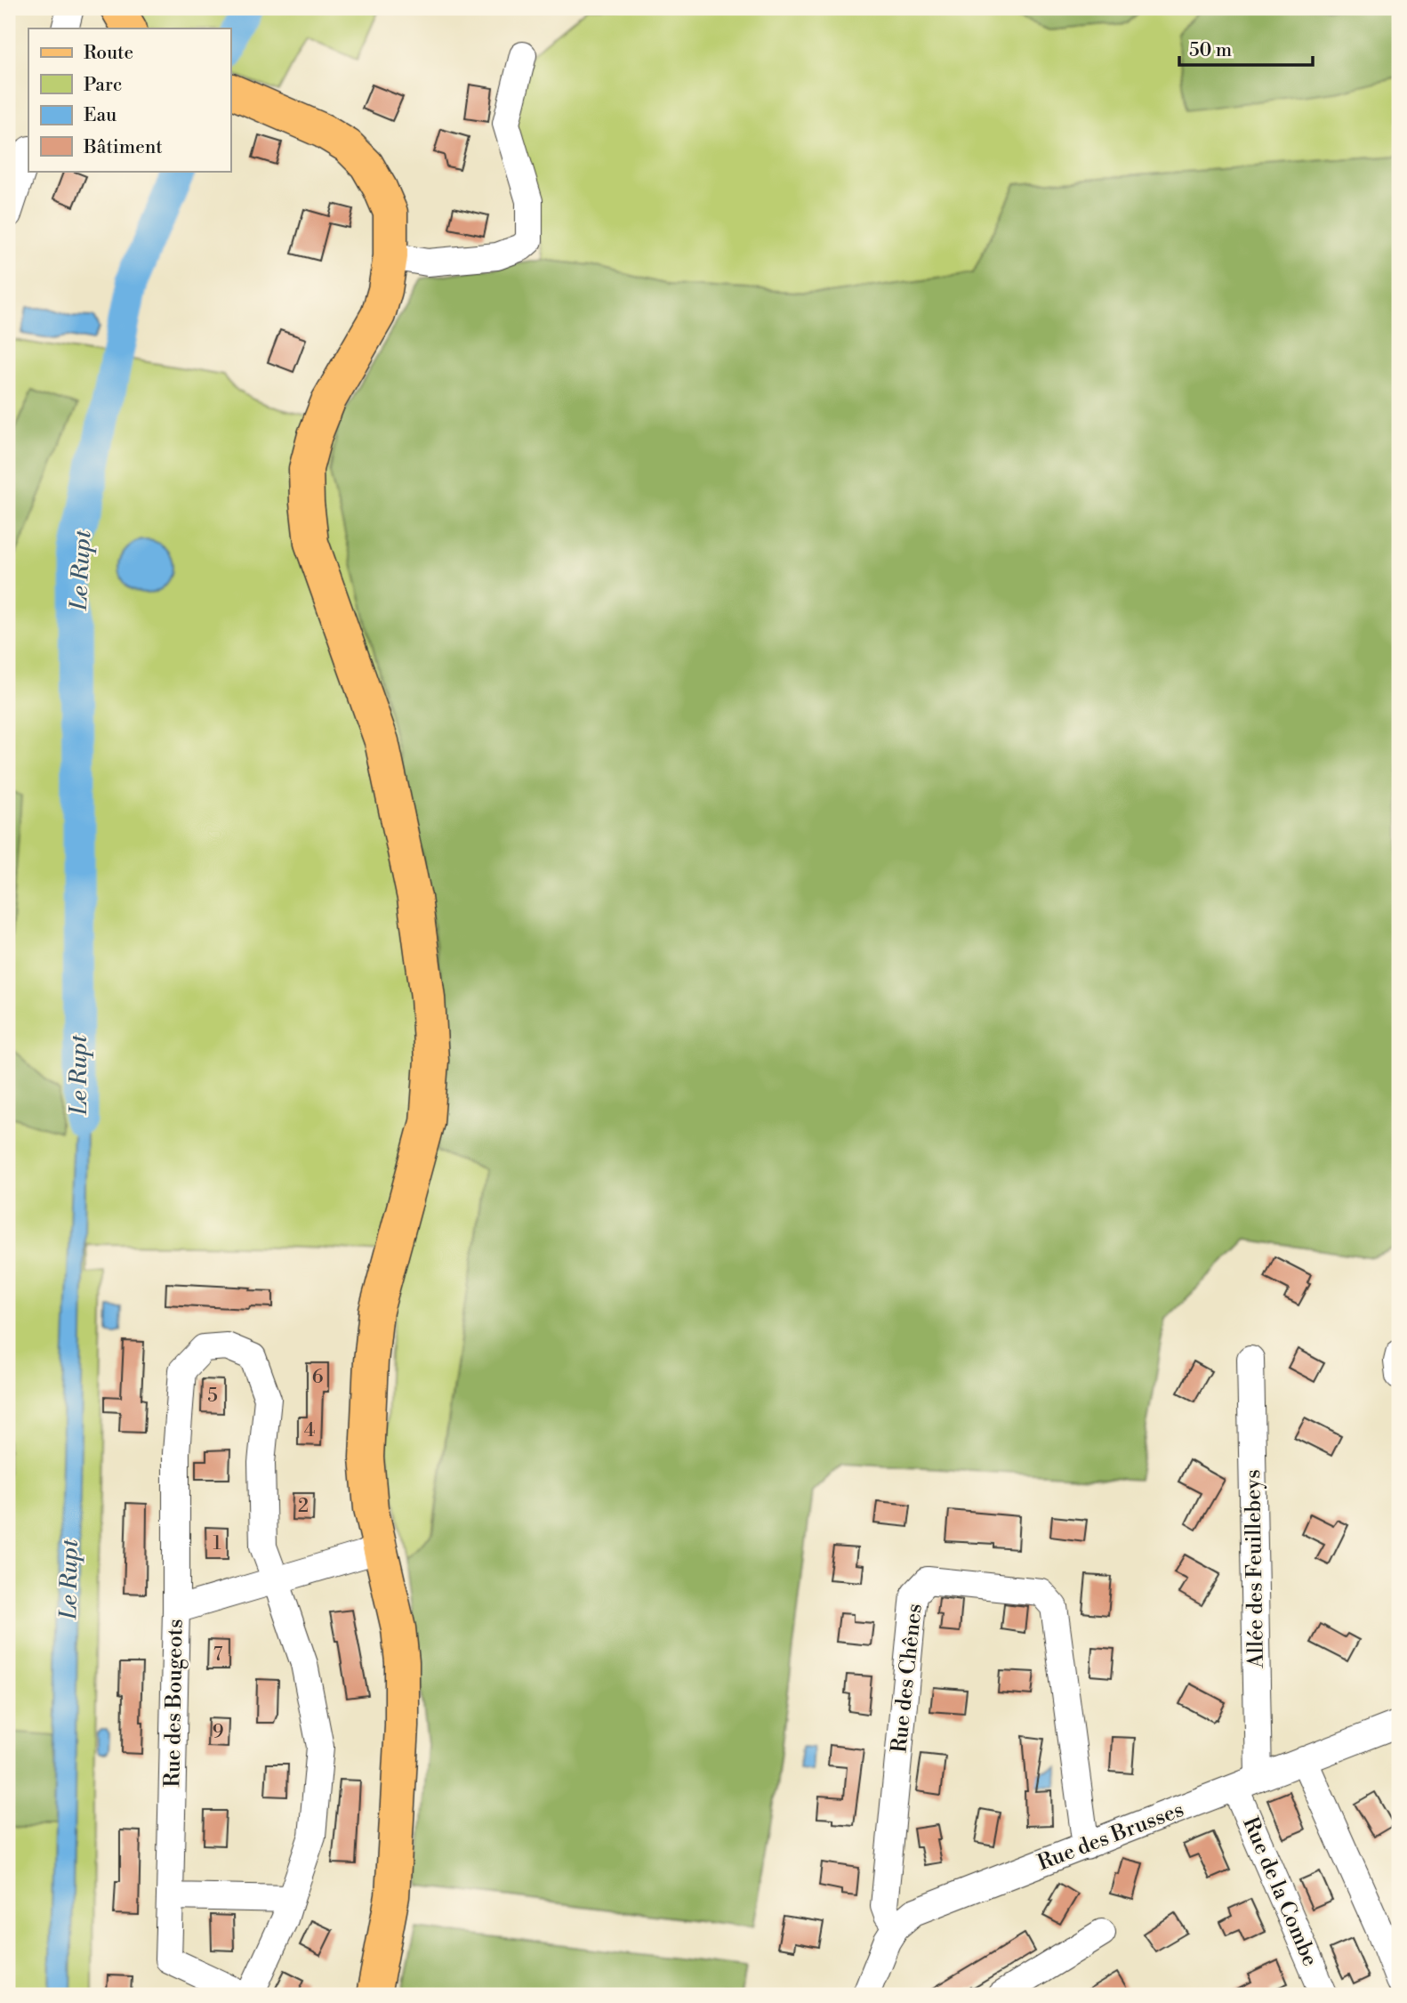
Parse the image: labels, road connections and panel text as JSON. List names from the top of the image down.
{
  "streets": {
    "street": [
      "Allée des Feuillebeys",
      "Rue des Chênes",
      "Rue des Bougeots",
      "Rue des Brusses",
      "Rue de la Combe"
    ]
  },
  "crossings": [
    ["Allée des Feuillebeys", "Rue des Brusses"],
    ["Allée des Feuillebeys", "Rue de la Combe"],
    ["Rue des Chênes", "Rue des Brusses"],
    ["Rue des Brusses", "Rue de la Combe"]
  ],
  "water": ["Le Rupt"],
  "house_numbers": [
    "6",
    "5",
    "4",
    "2",
    "1",
    "7",
    "9"
  ],
  "legend": [
    "Route",
    "Parc",
    "Eau",
    "Bâtiment"
  ],
  "scale_bar": "50 m"
}
